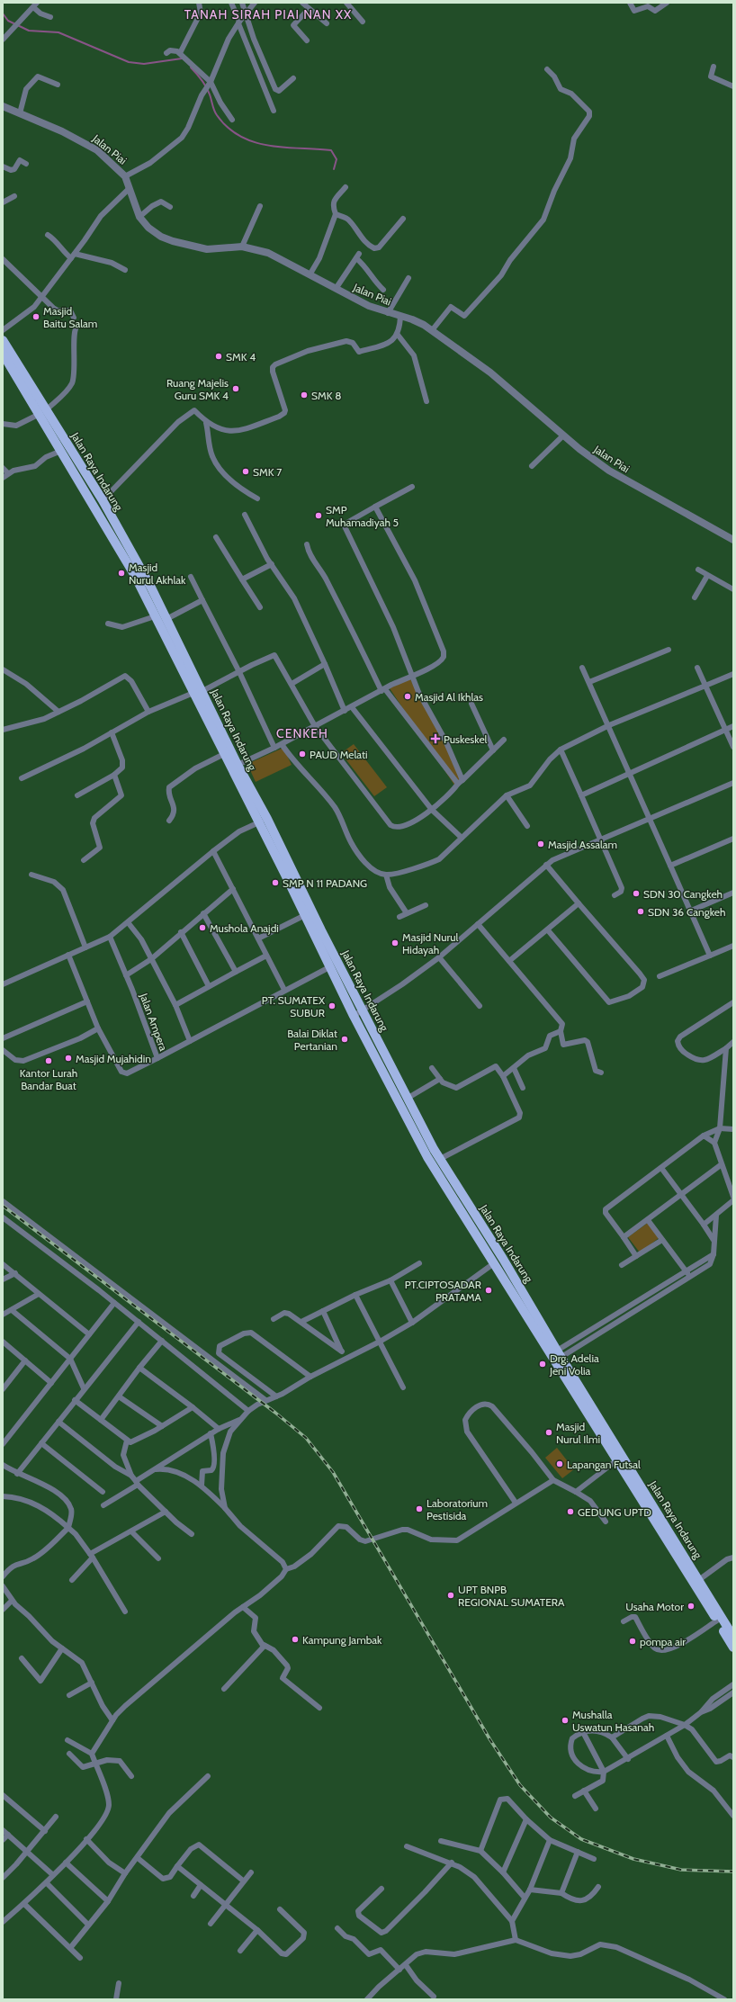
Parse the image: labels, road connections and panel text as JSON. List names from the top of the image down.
{
  "streets": {
    "highway": ["Jalan Raya Indarung"],
    "street": ["Jalan Piai", "Jalan Ampera"]
  },
  "districts": ["TANAH SIRAH PIAI NAN XX", "CENKEH"],
  "places": {
    "other": [
      "Masjid Baitu Salam",
      "SMK 4",
      "Ruang Majelis Guru SMK 4",
      "SMK 8",
      "SMK 7",
      "SMP Muhamadiyah 5",
      "Masjid Nurul Akhlak",
      "Masjid Al Ikhlas",
      "PAUD Melati",
      "Masjid Assalam",
      "SMP N 11 PADANG",
      "SDN 30 Cangkeh",
      "SDN 36 Cangkeh",
      "Mushola Anajdi",
      "Masjid Nurul Hidayah",
      "PT. SUMATEX SUBUR",
      "Balai Diklat Pertanian",
      "Masjid Mujahidin",
      "Kantor Lurah Bandar Buat",
      "PT.CIPTOSADAR PRATAMA",
      "Drg. Adelia Jeni Volia",
      "Masjid Nurul Ilmi",
      "Lapangan Futsal",
      "Laboratorium Pestisida",
      "GEDUNG UPTD",
      "UPT BNPB REGIONAL SUMATERA",
      "Usaha Motor",
      "Kampung Jambak",
      "pompa air",
      "Mushalla Uswatun Hasanah"
    ],
    "health": ["Puskeskel"]
  }
}
